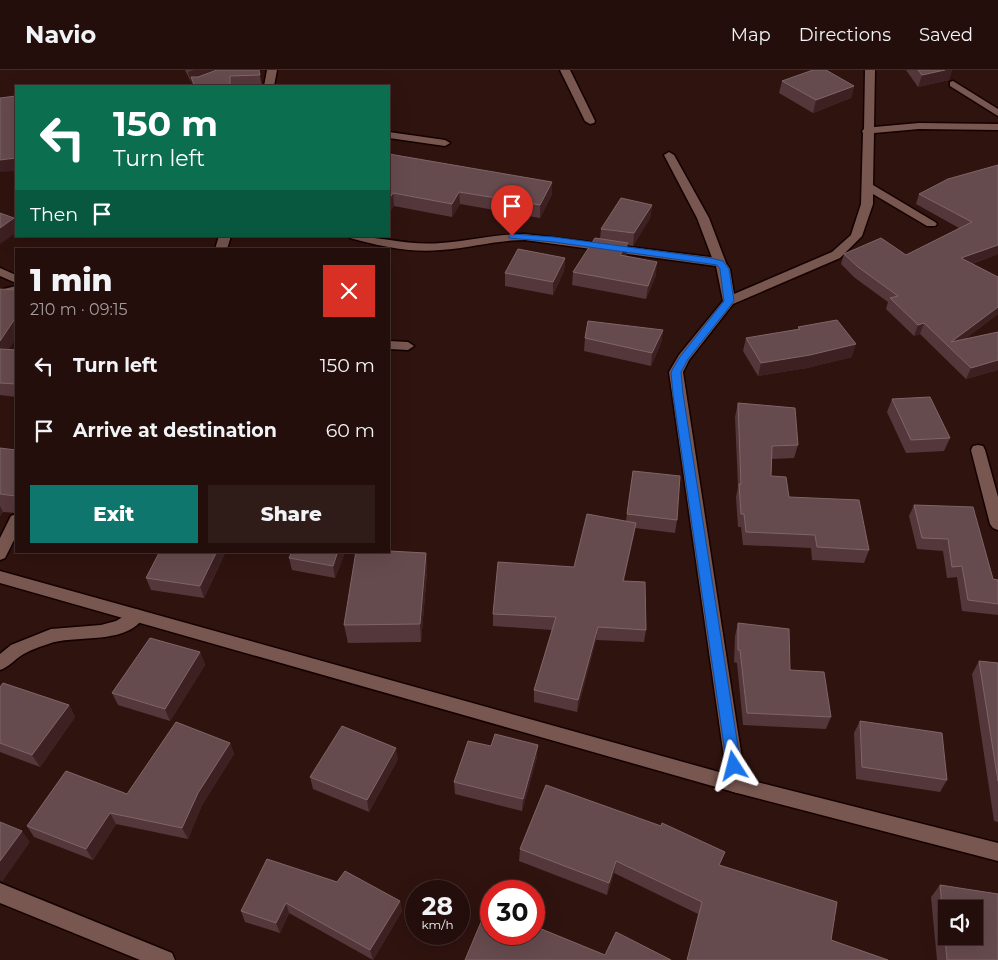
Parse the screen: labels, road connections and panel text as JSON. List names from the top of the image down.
{
  "page": {
    "header": "Navio",
    "nav": ["Map", "Directions", "Saved"],
    "turn": ["150 m", "Turn left"],
    "then": "Then",
    "heading": ["1 min", "210 m · 09:15"],
    "list": [
      {
        "name": "Turn left",
        "value": "150 m"
      },
      {
        "name": "Arrive at destination",
        "value": "60 m"
      }
    ],
    "buttons": ["Exit", "Share"],
    "speed": "28 km/h",
    "limit": "30"
  }
}
